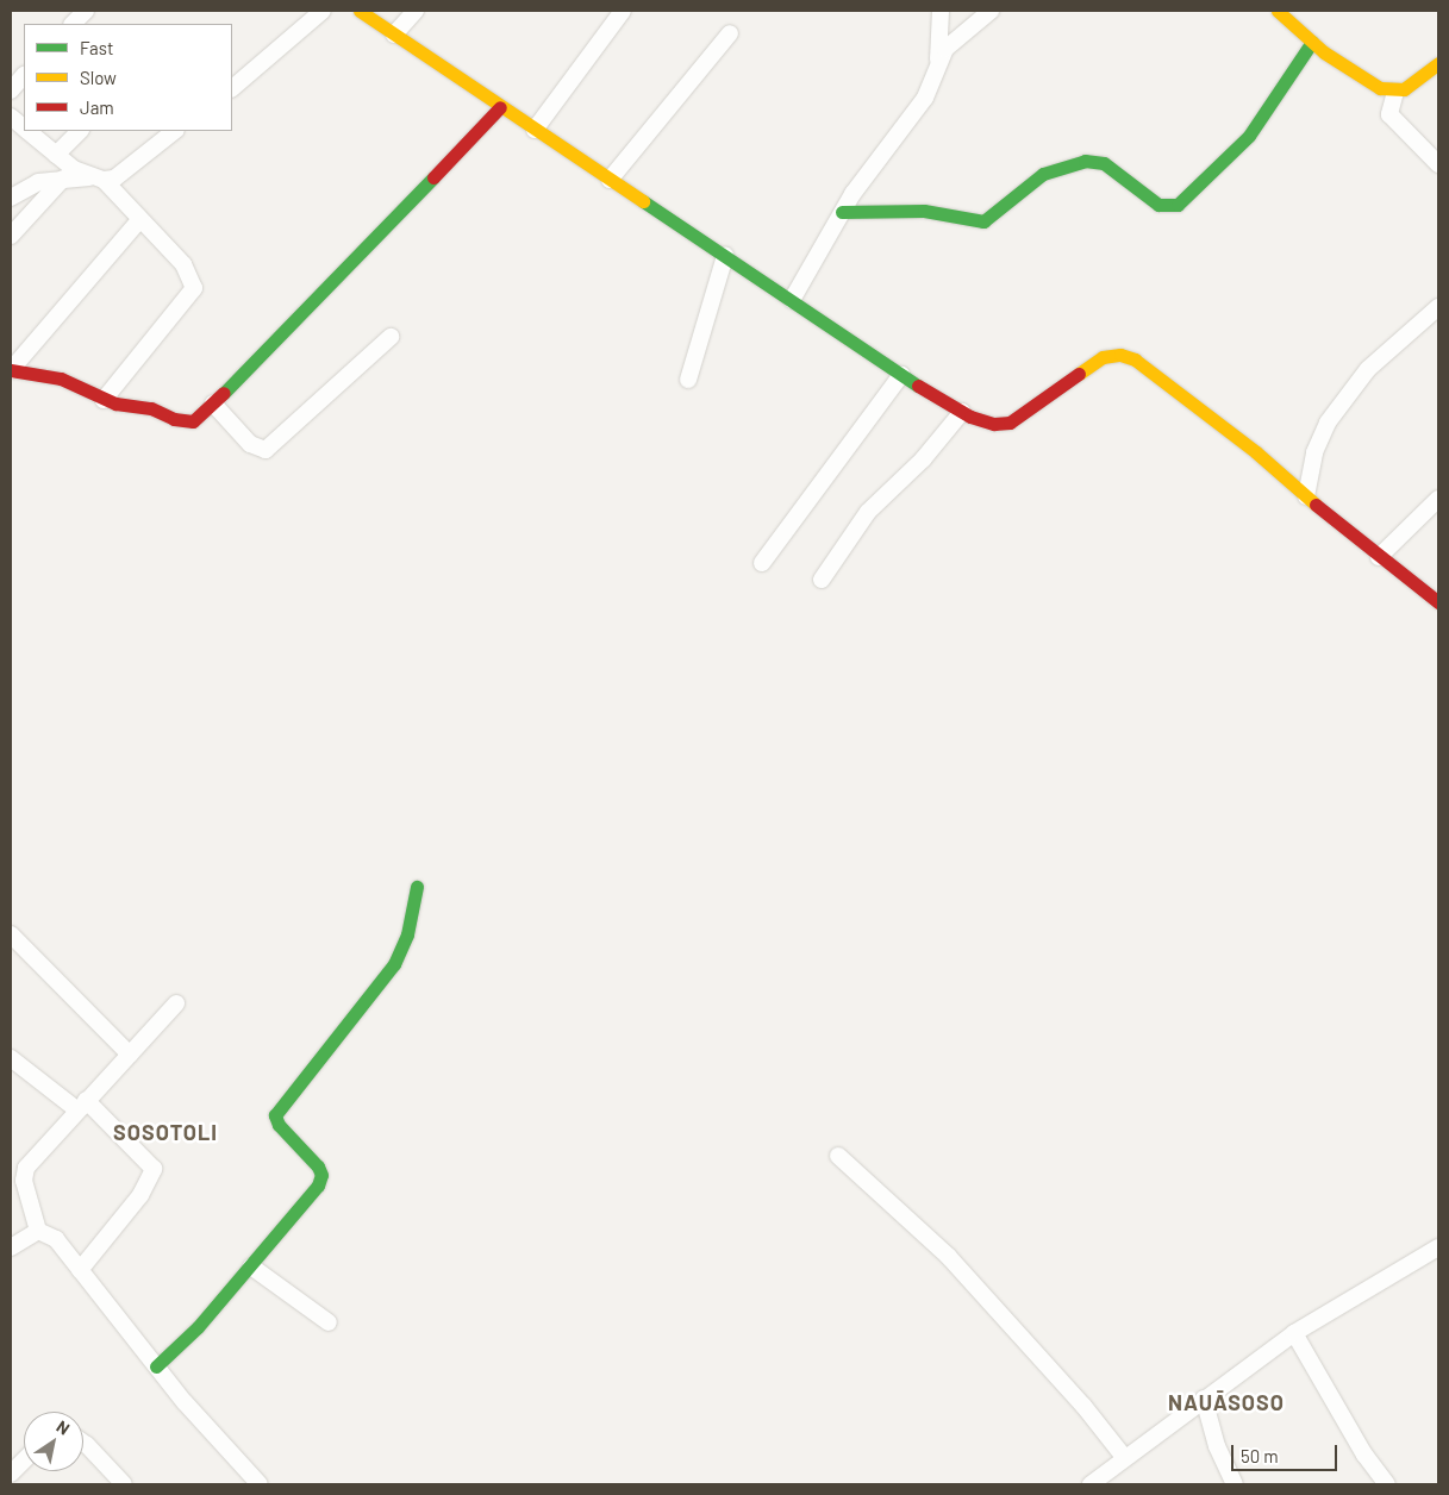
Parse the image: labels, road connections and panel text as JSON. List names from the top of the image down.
{
  "districts": ["SOSOTOLI", "NAUĀSOSO"],
  "legend": ["Fast", "Slow", "Jam"],
  "scale_bar": "50 m",
  "north": "top right"
}
